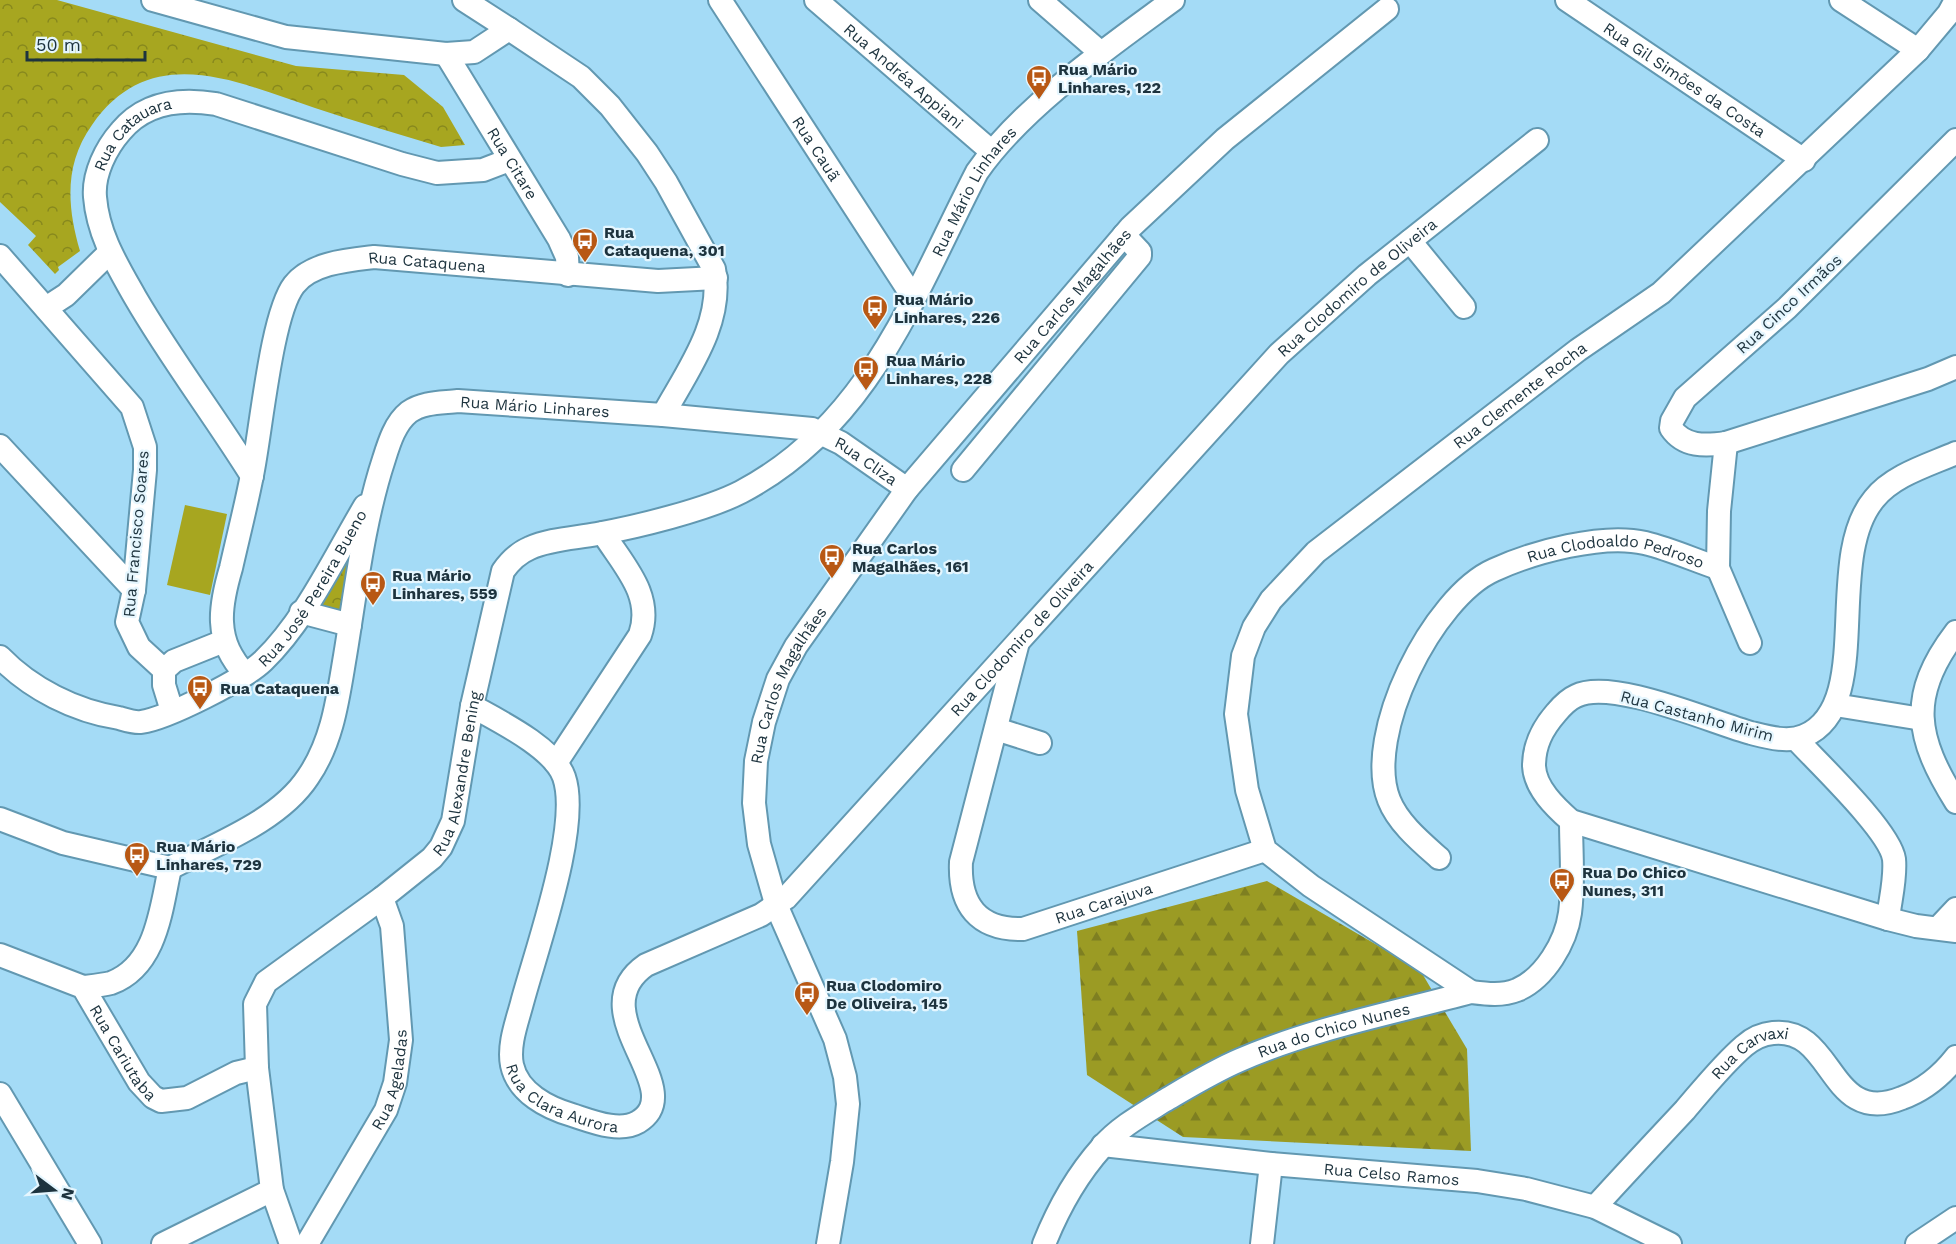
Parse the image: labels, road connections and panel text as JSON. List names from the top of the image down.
{
  "streets": {
    "street": [
      "Rua Andréa Appiani",
      "Rua Gil Simões da Costa",
      "Rua Catauara",
      "Rua Cauã",
      "Rua Citare",
      "Rua Mário Linhares",
      "Rua Cataquena",
      "Rua Clodomiro de Oliveira",
      "Rua Carlos Magalhães",
      "Rua Cinco Irmãos",
      "Rua Clemente Rocha",
      "Rua Cliza",
      "Rua Francisco Soares",
      "Rua Clodoaldo Pedroso",
      "Rua José Pereira Bueno",
      "Rua Castanho Mirim",
      "Rua Alexandre Bening",
      "Rua Carajuva",
      "Rua do Chico Nunes",
      "Rua Cariutaba",
      "Rua Carvaxi",
      "Rua Ageladas",
      "Rua Clara Aurora",
      "Rua Celso Ramos"
    ]
  },
  "crossings": [
    ["Rua Andréa Appiani", "Rua Mário Linhares"],
    ["Rua Gil Simões da Costa", "Rua Clemente Rocha"],
    ["Rua Catauara", "Rua Citare"],
    ["Rua Catauara", "Rua Cataquena"],
    ["Rua Cauã", "Rua Mário Linhares"],
    ["Rua Citare", "Rua Cataquena"],
    ["Rua Mário Linhares", "Rua Cliza"],
    ["Rua Mário Linhares", "Rua José Pereira Bueno"],
    ["Rua Mário Linhares", "Rua Alexandre Bening"],
    ["Rua Clodomiro de Oliveira", "Rua Carlos Magalhães"],
    ["Rua Clodomiro de Oliveira", "Rua Carajuva"],
    ["Rua Clodomiro de Oliveira", "Rua Clara Aurora"],
    ["Rua Carlos Magalhães", "Rua Cliza"],
    ["Rua Carlos Magalhães", "Rua Clara Aurora"],
    ["Rua Cinco Irmãos", "Rua Clodoaldo Pedroso"],
    ["Rua Clemente Rocha", "Rua Carajuva"],
    ["Rua Cliza", "Rua Alexandre Bening"],
    ["Rua Castanho Mirim", "Rua do Chico Nunes"],
    ["Rua Alexandre Bening", "Rua Cariutaba"],
    ["Rua Alexandre Bening", "Rua Ageladas"],
    ["Rua do Chico Nunes", "Rua Celso Ramos"],
    ["Rua Carvaxi", "Rua Celso Ramos"]
  ],
  "places": {
    "bus stop": [
      "Rua Mário Linhares, 122",
      "Rua Cataquena, 301",
      "Rua Mário Linhares, 226",
      "Rua Mário Linhares, 228",
      "Rua Carlos Magalhães, 161",
      "Rua Mário Linhares, 559",
      "Rua Cataquena",
      "Rua Mário Linhares, 729",
      "Rua Do Chico Nunes, 311",
      "Rua Clodomiro De Oliveira, 145"
    ]
  },
  "scale_bar": "50 m",
  "north": "right"
}
